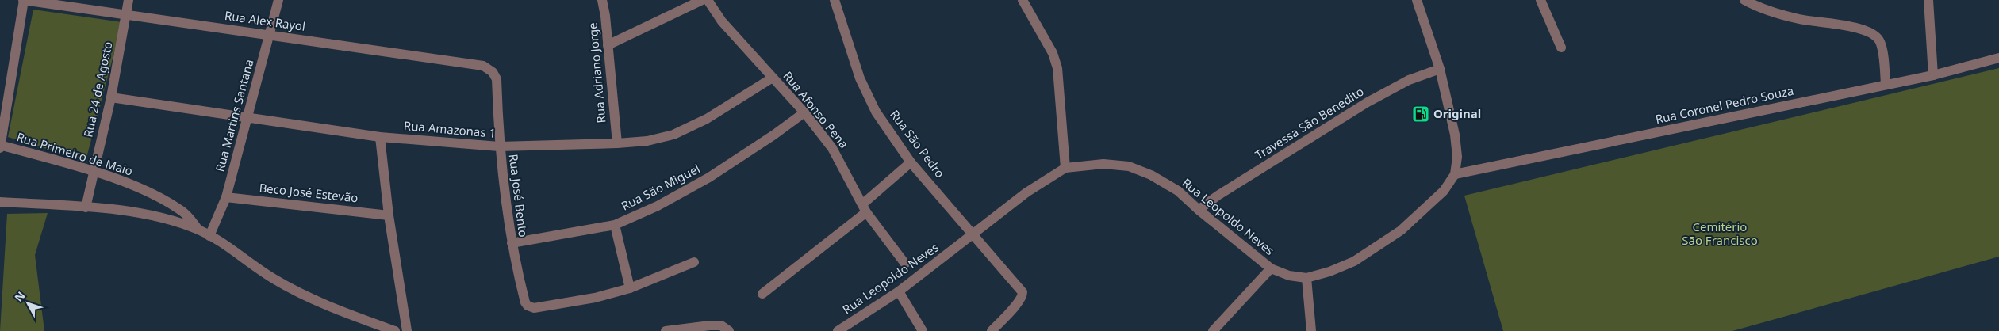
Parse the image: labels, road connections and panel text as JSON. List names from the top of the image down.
{
  "streets": {
    "street": [
      "Rua Alex Rayol",
      "Rua Adriano Jorge",
      "Rua 24 de Agosto",
      "Rua Coronel Pedro Souza",
      "Rua Afonso Pena",
      "Rua Martins Santana",
      "Travessa São Benedito",
      "Rua Amazonas 1",
      "Rua São Pedro",
      "Rua Primeiro de Maio",
      "Rua São Miguel",
      "Beco José Estevão",
      "Rua José Bento",
      "Rua Leopoldo Neves"
    ]
  },
  "crossings": [
    ["Rua Alex Rayol", "Rua 24 de Agosto"],
    ["Rua Alex Rayol", "Rua Martins Santana"],
    ["Rua Alex Rayol", "Rua José Bento"],
    ["Rua Adriano Jorge", "Rua Amazonas 1"],
    ["Rua 24 de Agosto", "Rua Amazonas 1"],
    ["Rua 24 de Agosto", "Rua Primeiro de Maio"],
    ["Rua Coronel Pedro Souza", "Rua Leopoldo Neves"],
    ["Rua Afonso Pena", "Rua Amazonas 1"],
    ["Rua Afonso Pena", "Rua São Miguel"],
    ["Rua Martins Santana", "Rua Amazonas 1"],
    ["Rua Martins Santana", "Rua Primeiro de Maio"],
    ["Rua Martins Santana", "Beco José Estevão"],
    ["Travessa São Benedito", "Rua Leopoldo Neves"],
    ["Rua Amazonas 1", "Rua José Bento"],
    ["Rua São Pedro", "Rua Leopoldo Neves"],
    ["Rua São Miguel", "Rua José Bento"]
  ],
  "parks": ["Cemitério São Francisco"],
  "places": {
    "fuel station": ["Original"]
  },
  "north": "top left"
}
